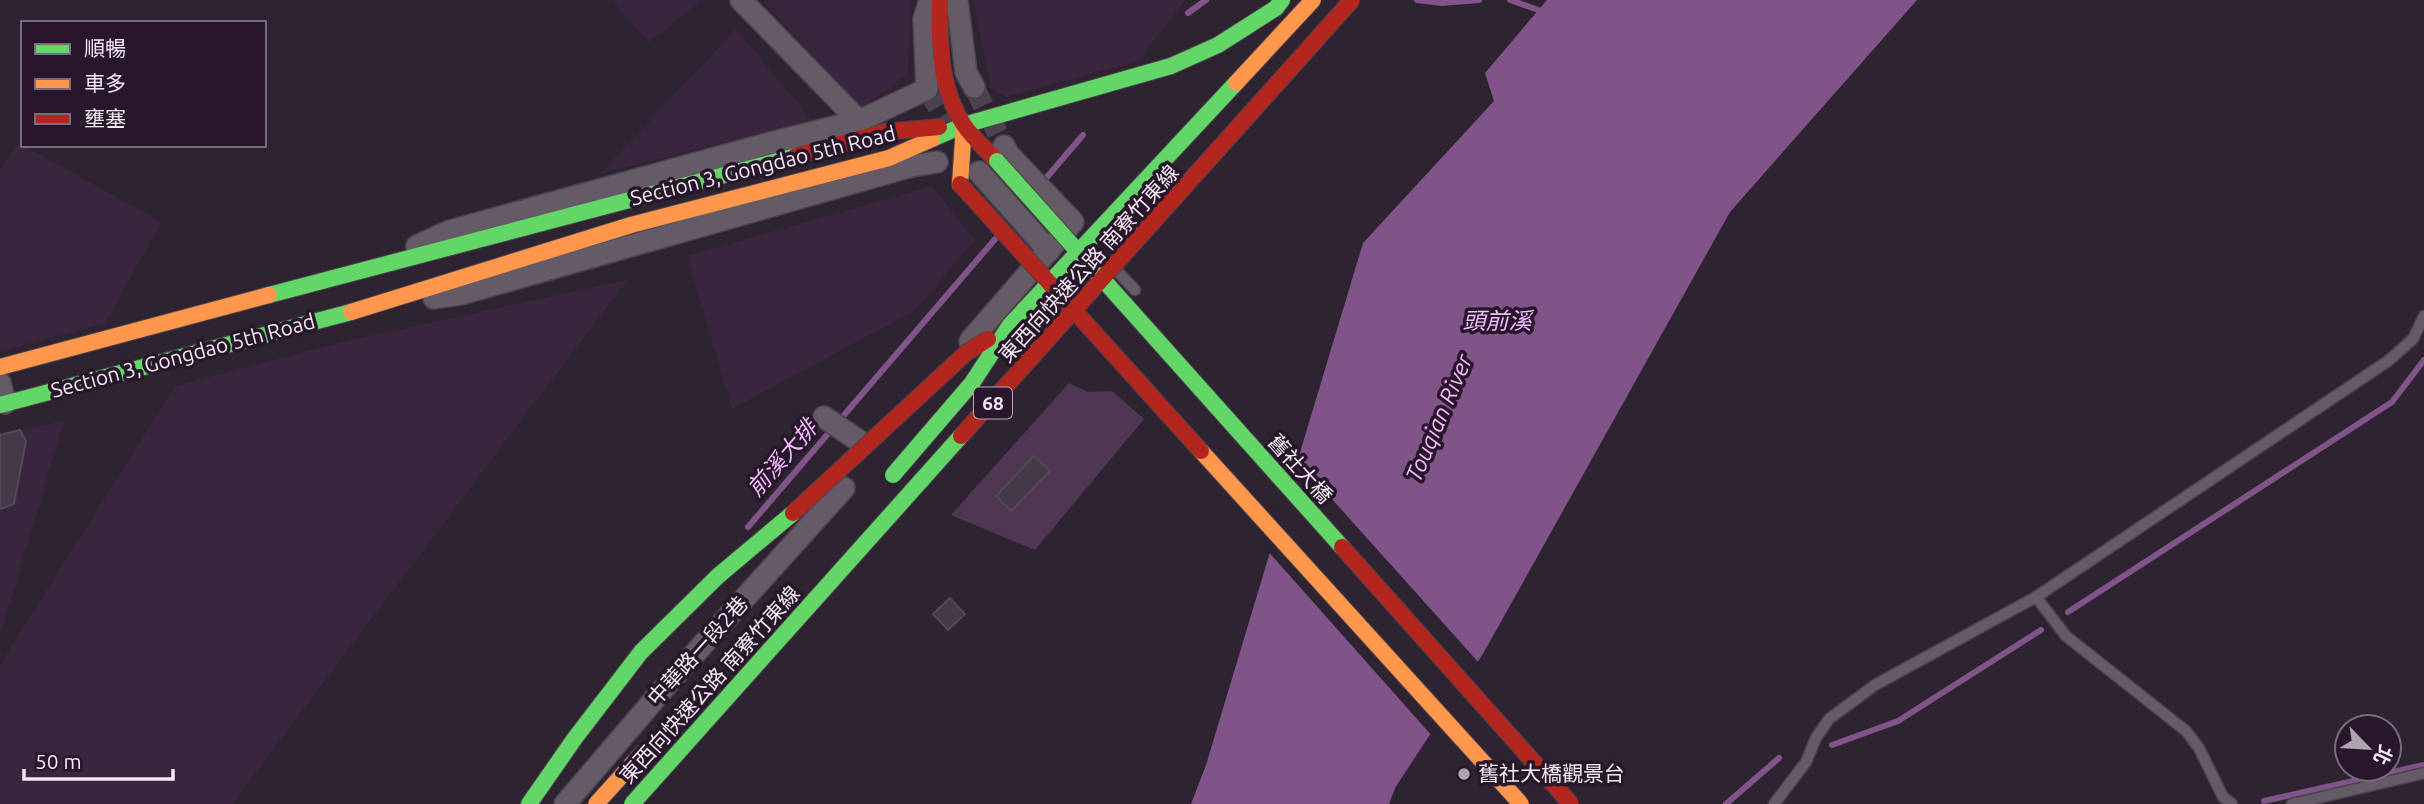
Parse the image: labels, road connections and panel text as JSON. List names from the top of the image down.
{
  "streets": {
    "main road": [
      "Section 3, Gongdao 5th Road",
      "東西向快速公路 南寮竹東線",
      "68",
      "舊社大橋"
    ],
    "street": ["中華路一段2巷"]
  },
  "crossings": [
    ["Section 3, Gongdao 5th Road", "舊社大橋"]
  ],
  "water": ["頭前溪", "Touqian River", "前溪大排"],
  "places": ["舊社大橋觀景台"],
  "legend": ["順暢", "車多", "壅塞"],
  "scale_bar": "50 m",
  "north": "bottom right"
}
